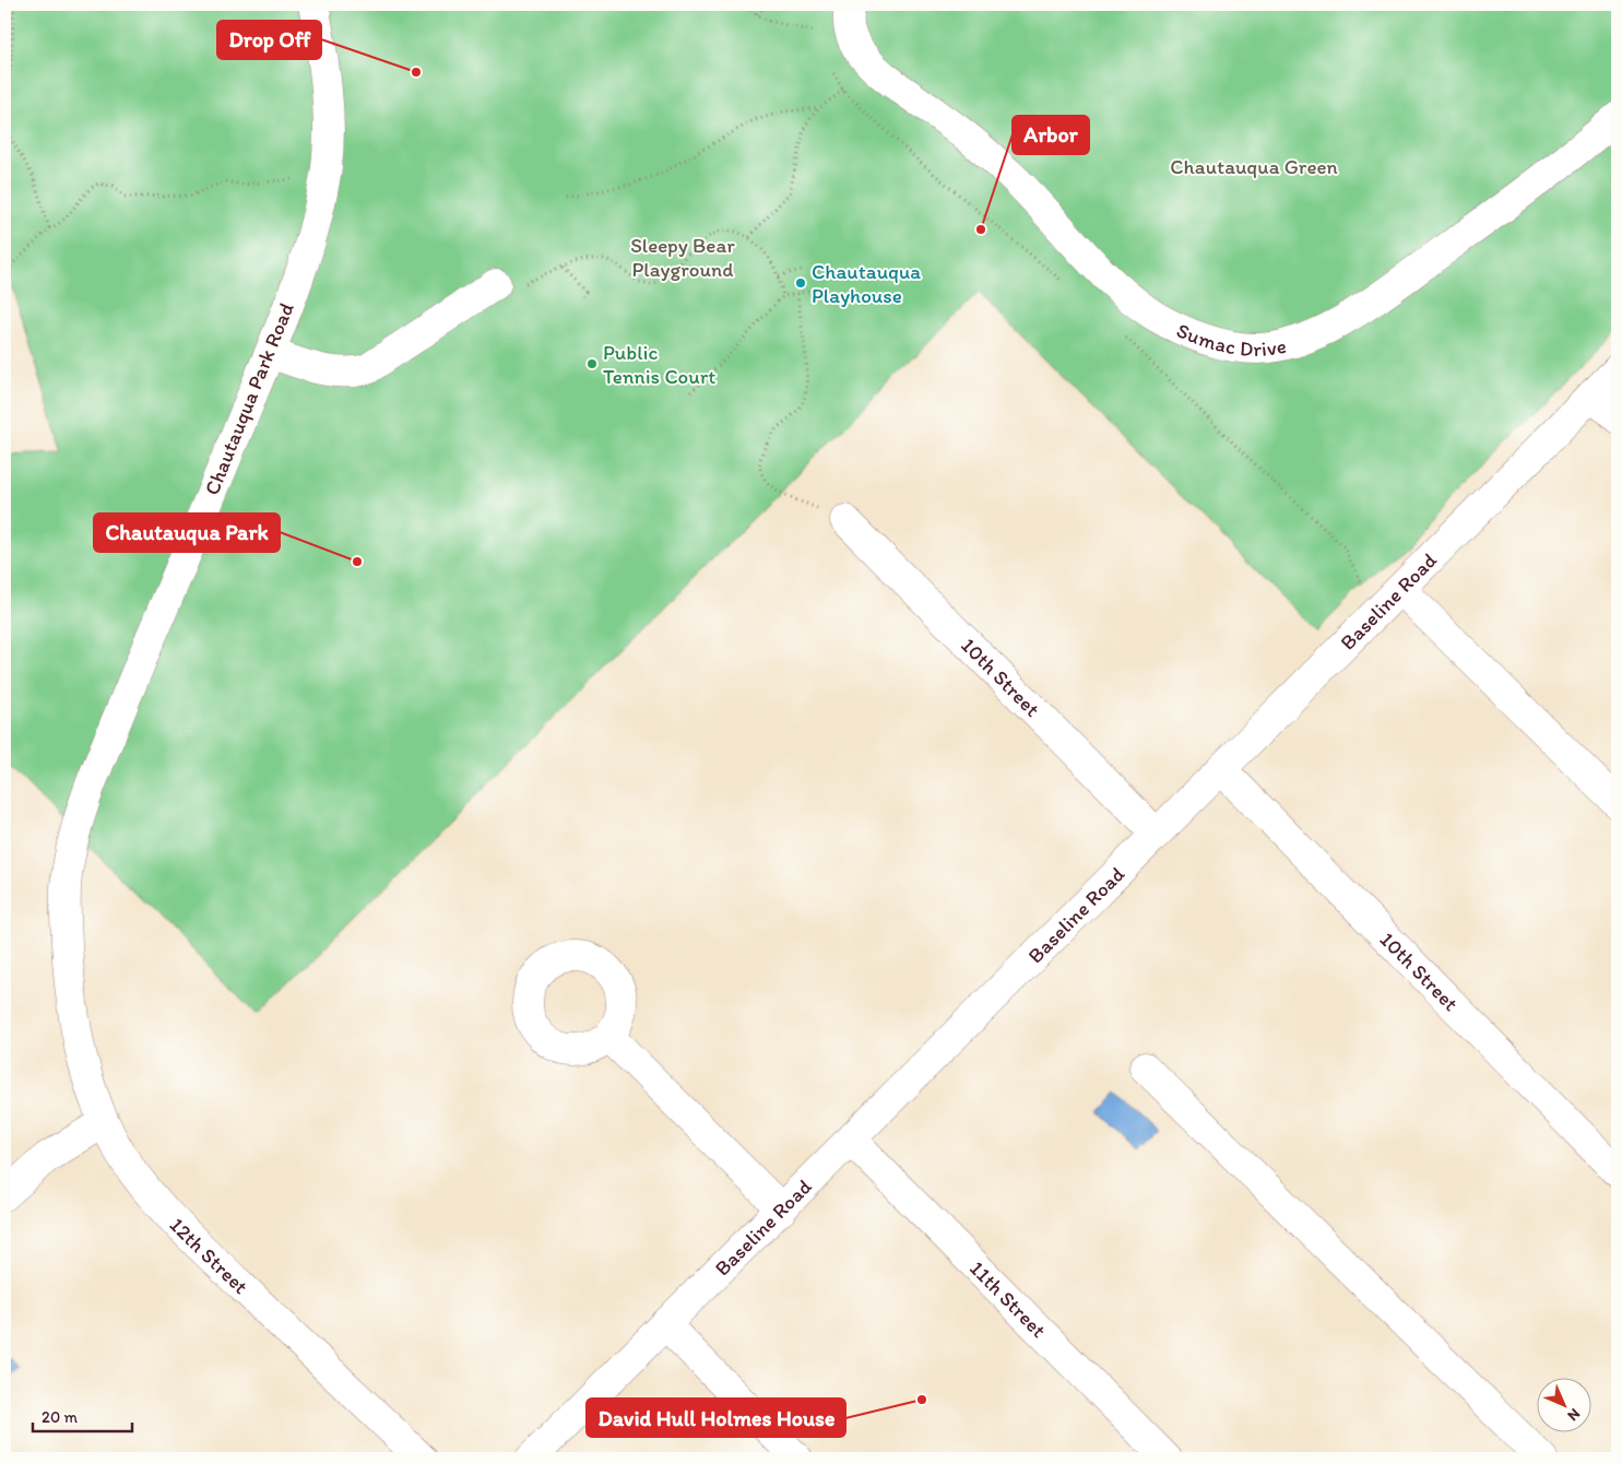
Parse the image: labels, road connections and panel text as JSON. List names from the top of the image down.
{
  "streets": {
    "street": [
      "Sumac Drive",
      "Chautauqua Park Road",
      "Baseline Road",
      "10th Street",
      "12th Street",
      "11th Street"
    ]
  },
  "crossings": [
    ["Chautauqua Park Road", "12th Street"],
    ["Baseline Road", "10th Street"],
    ["Baseline Road", "11th Street"]
  ],
  "parks": ["Chautauqua Green", "Sleepy Bear Playground"],
  "places": [
    "Drop Off",
    "Arbor",
    "Chautauqua Playhouse",
    "Public Tennis Court",
    "Chautauqua Park",
    "David Hull Holmes House"
  ],
  "scale_bar": "20 m",
  "north": "bottom right"
}
